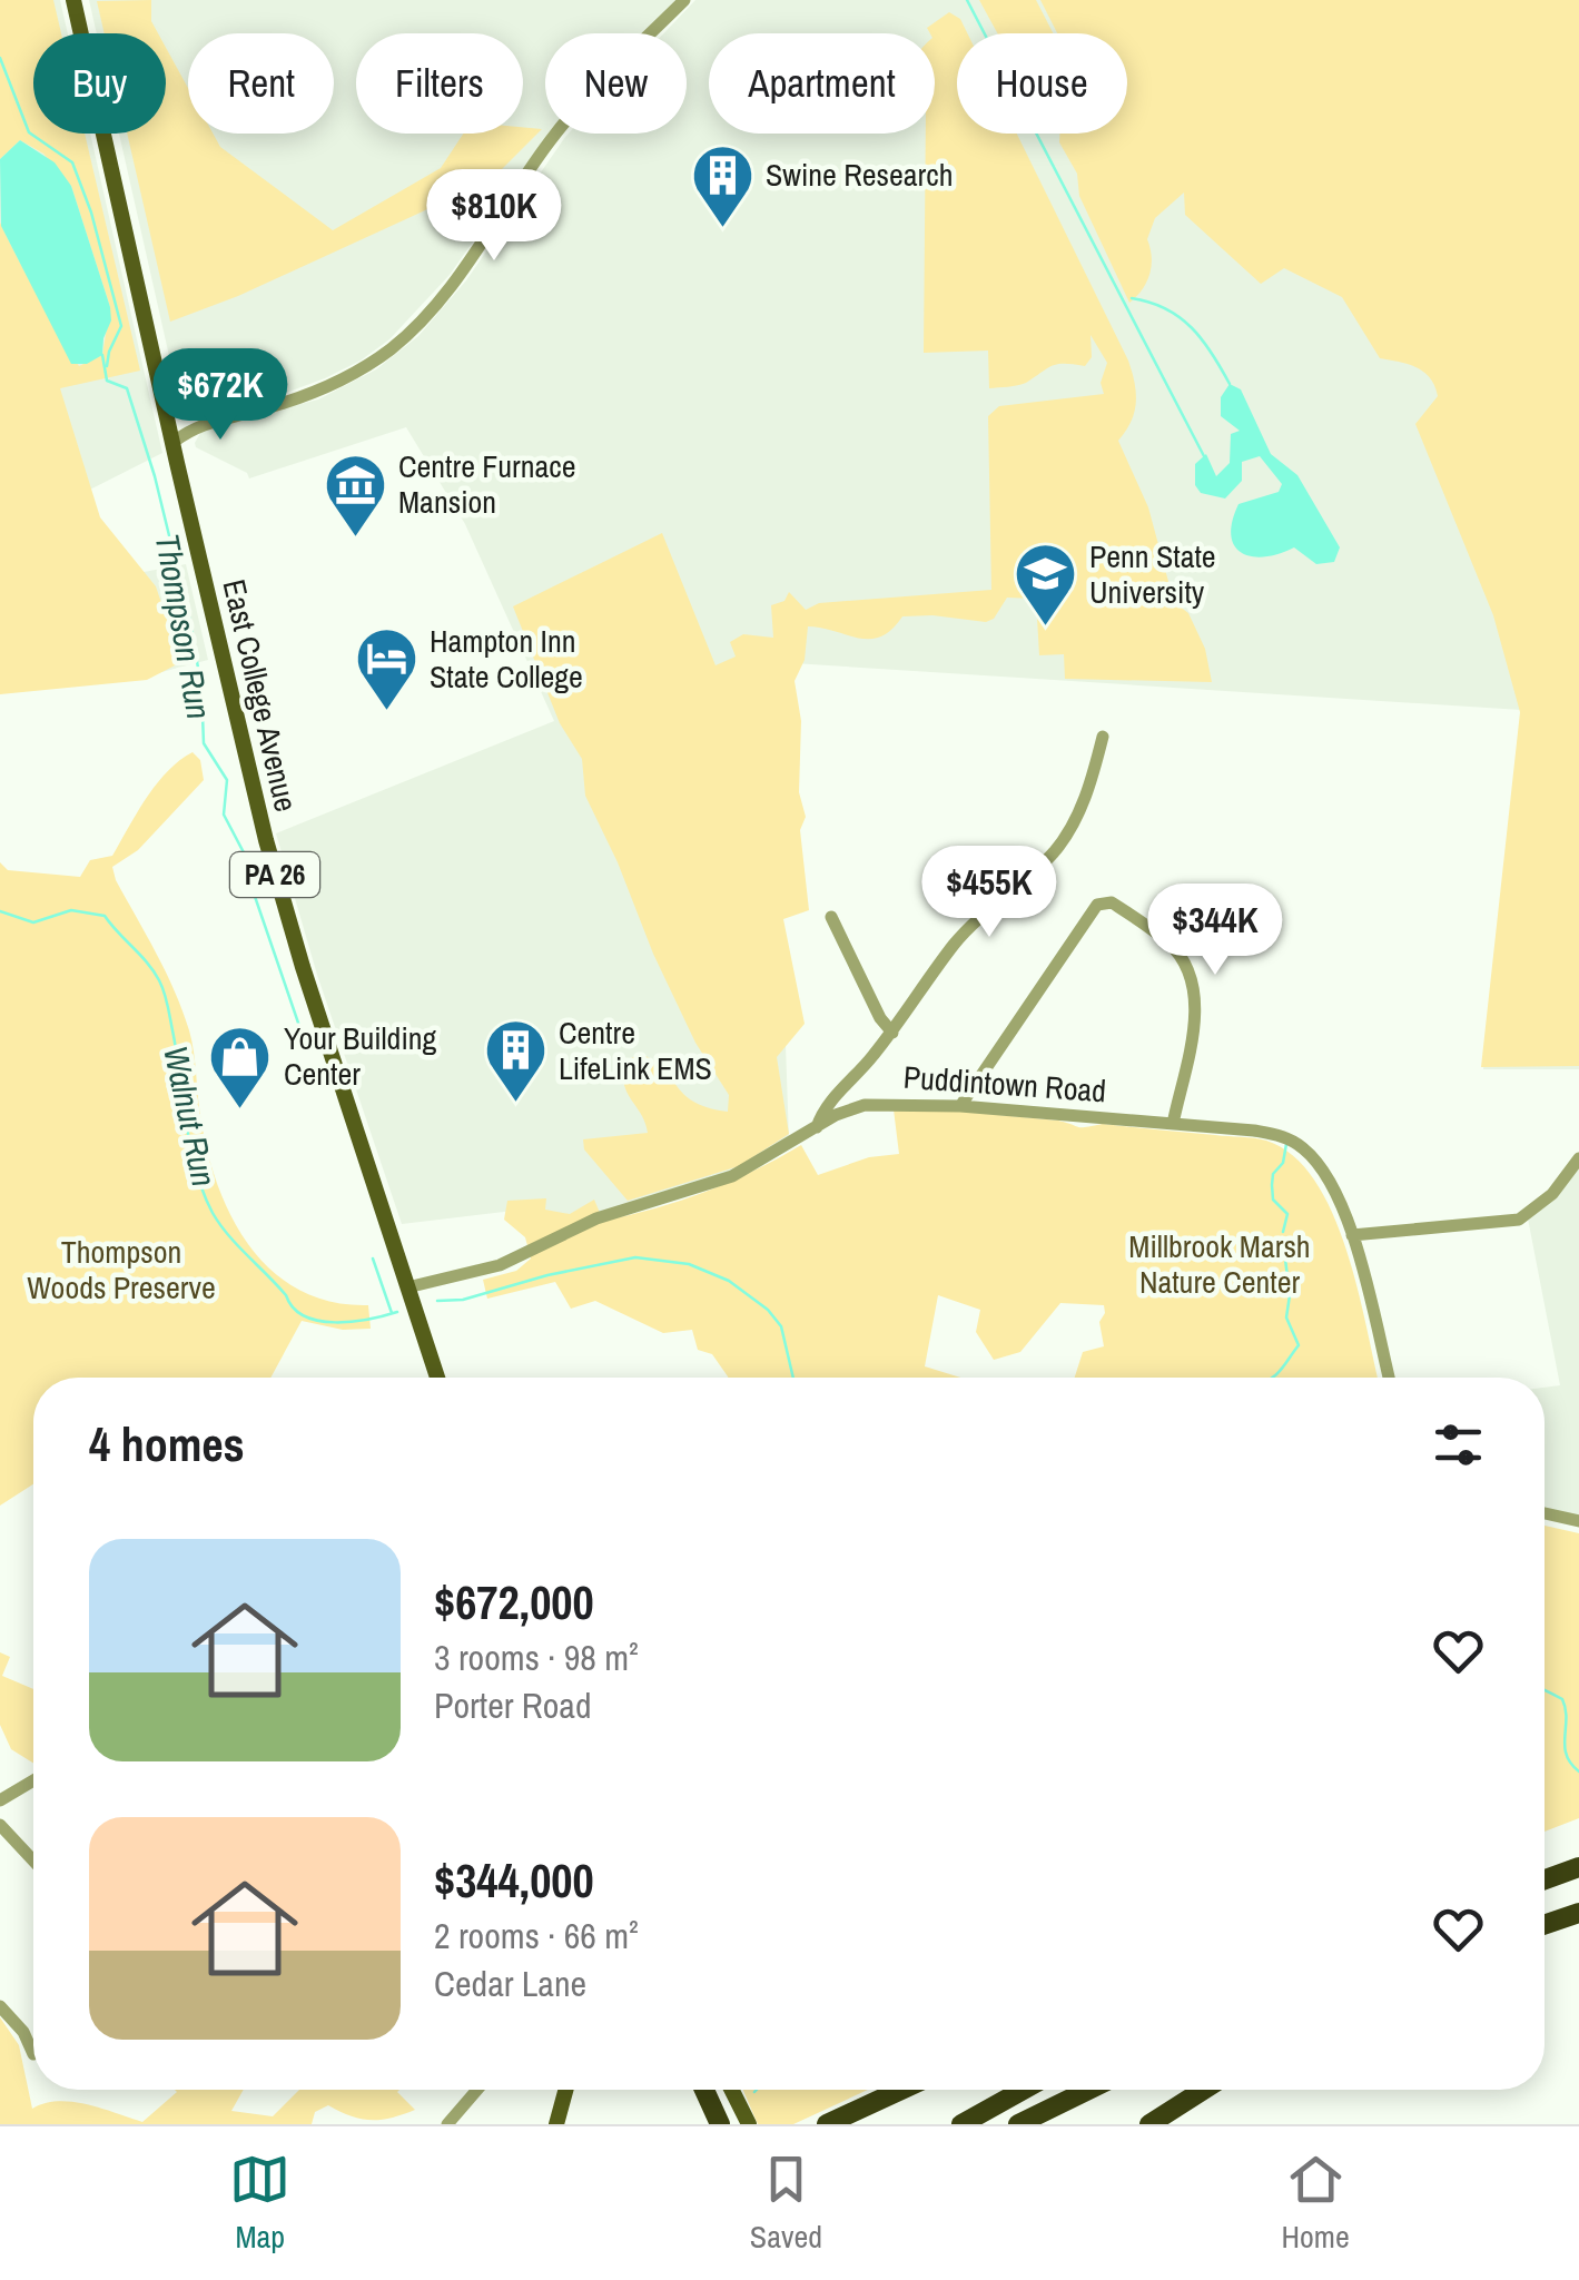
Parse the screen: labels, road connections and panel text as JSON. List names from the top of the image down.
{
  "streets": {
    "main road": ["East College Avenue", "PA 26"],
    "street": ["Puddintown Road"]
  },
  "crossings": [
    ["East College Avenue", "Puddintown Road"]
  ],
  "water": ["Thompson Run", "Walnut Run"],
  "parks": ["Millbrook Marsh Nature Center", "Thompson Woods Preserve"],
  "places": {
    "building": ["Swine Research", "Centre LifeLink EMS"],
    "museum": ["Centre Furnace Mansion"],
    "school or university": ["Penn State University"],
    "hotel": ["Hampton Inn State College"],
    "shop": ["Your Building Center"]
  },
  "page": {
    "chip": [
      "Buy",
      "Rent",
      "Filters",
      "New",
      "Apartment",
      "House"
    ],
    "price": [
      "$810K",
      "$672K",
      "$455K",
      "$344K"
    ],
    "heading": "4 homes",
    "list": [
      {
        "name": "$672,000",
        "note": "3 rooms · 98 m² · Porter Road"
      },
      {
        "name": "$344,000",
        "note": "2 rooms · 66 m² · Cedar Lane"
      }
    ],
    "tabs": ["Map", "Saved", "Home"]
  }
}
